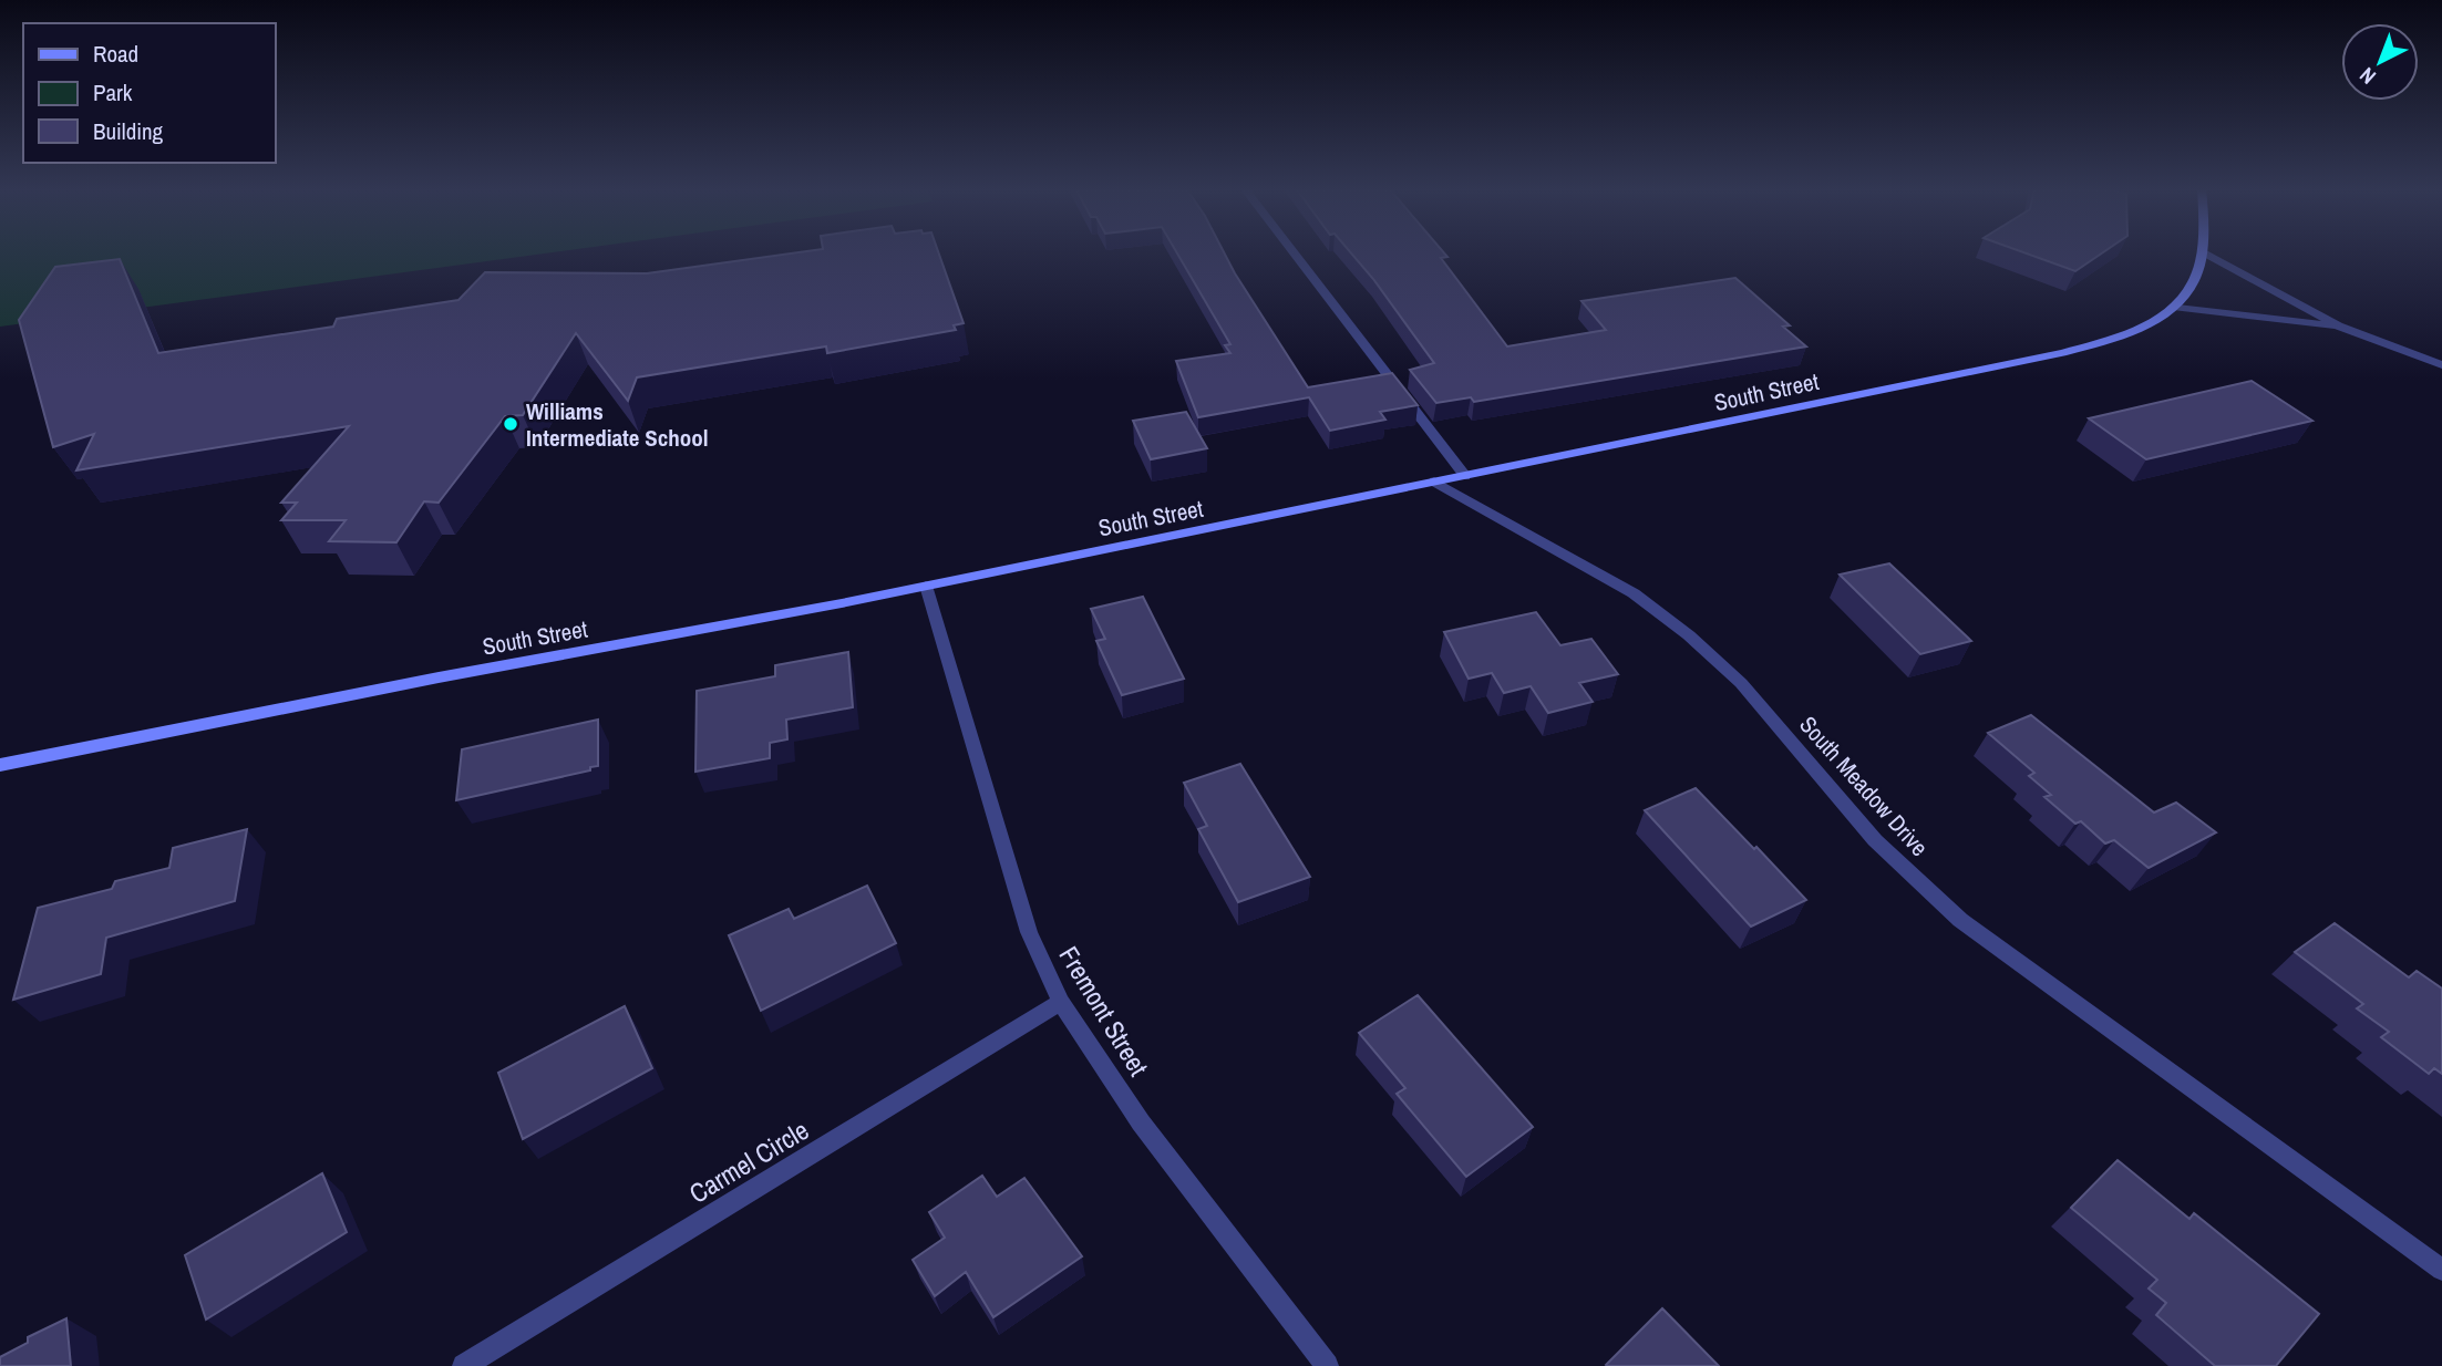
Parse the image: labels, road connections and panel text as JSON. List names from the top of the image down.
{
  "streets": {
    "street": [
      "South Street",
      "South Meadow Drive",
      "Fremont Street",
      "Carmel Circle"
    ]
  },
  "crossings": [
    ["South Street", "South Meadow Drive"],
    ["South Street", "Fremont Street"],
    ["Fremont Street", "Carmel Circle"]
  ],
  "places": ["Williams Intermediate School"],
  "legend": ["Road", "Park", "Building"],
  "north": "bottom left"
}
